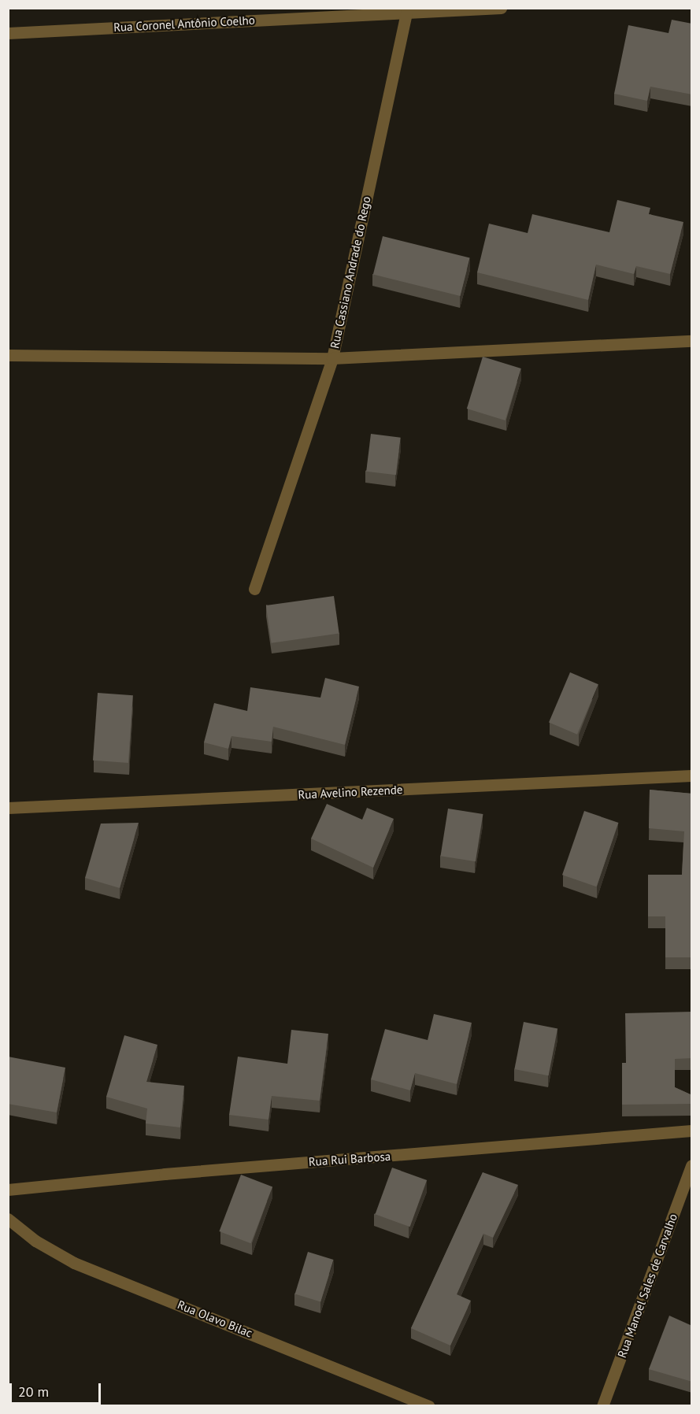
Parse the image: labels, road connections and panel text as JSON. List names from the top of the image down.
{
  "streets": {
    "street": [
      "Rua Coronel Antônio Coelho",
      "Rua Cassiano Andrade do Rego",
      "Rua Avelino Rezende",
      "Rua Rui Barbosa",
      "Rua Manoel Sales de Carvalho",
      "Rua Olavo Bilac"
    ]
  },
  "crossings": [
    ["Rua Coronel Antônio Coelho", "Rua Cassiano Andrade do Rego"]
  ],
  "scale_bar": "20 m"
}
